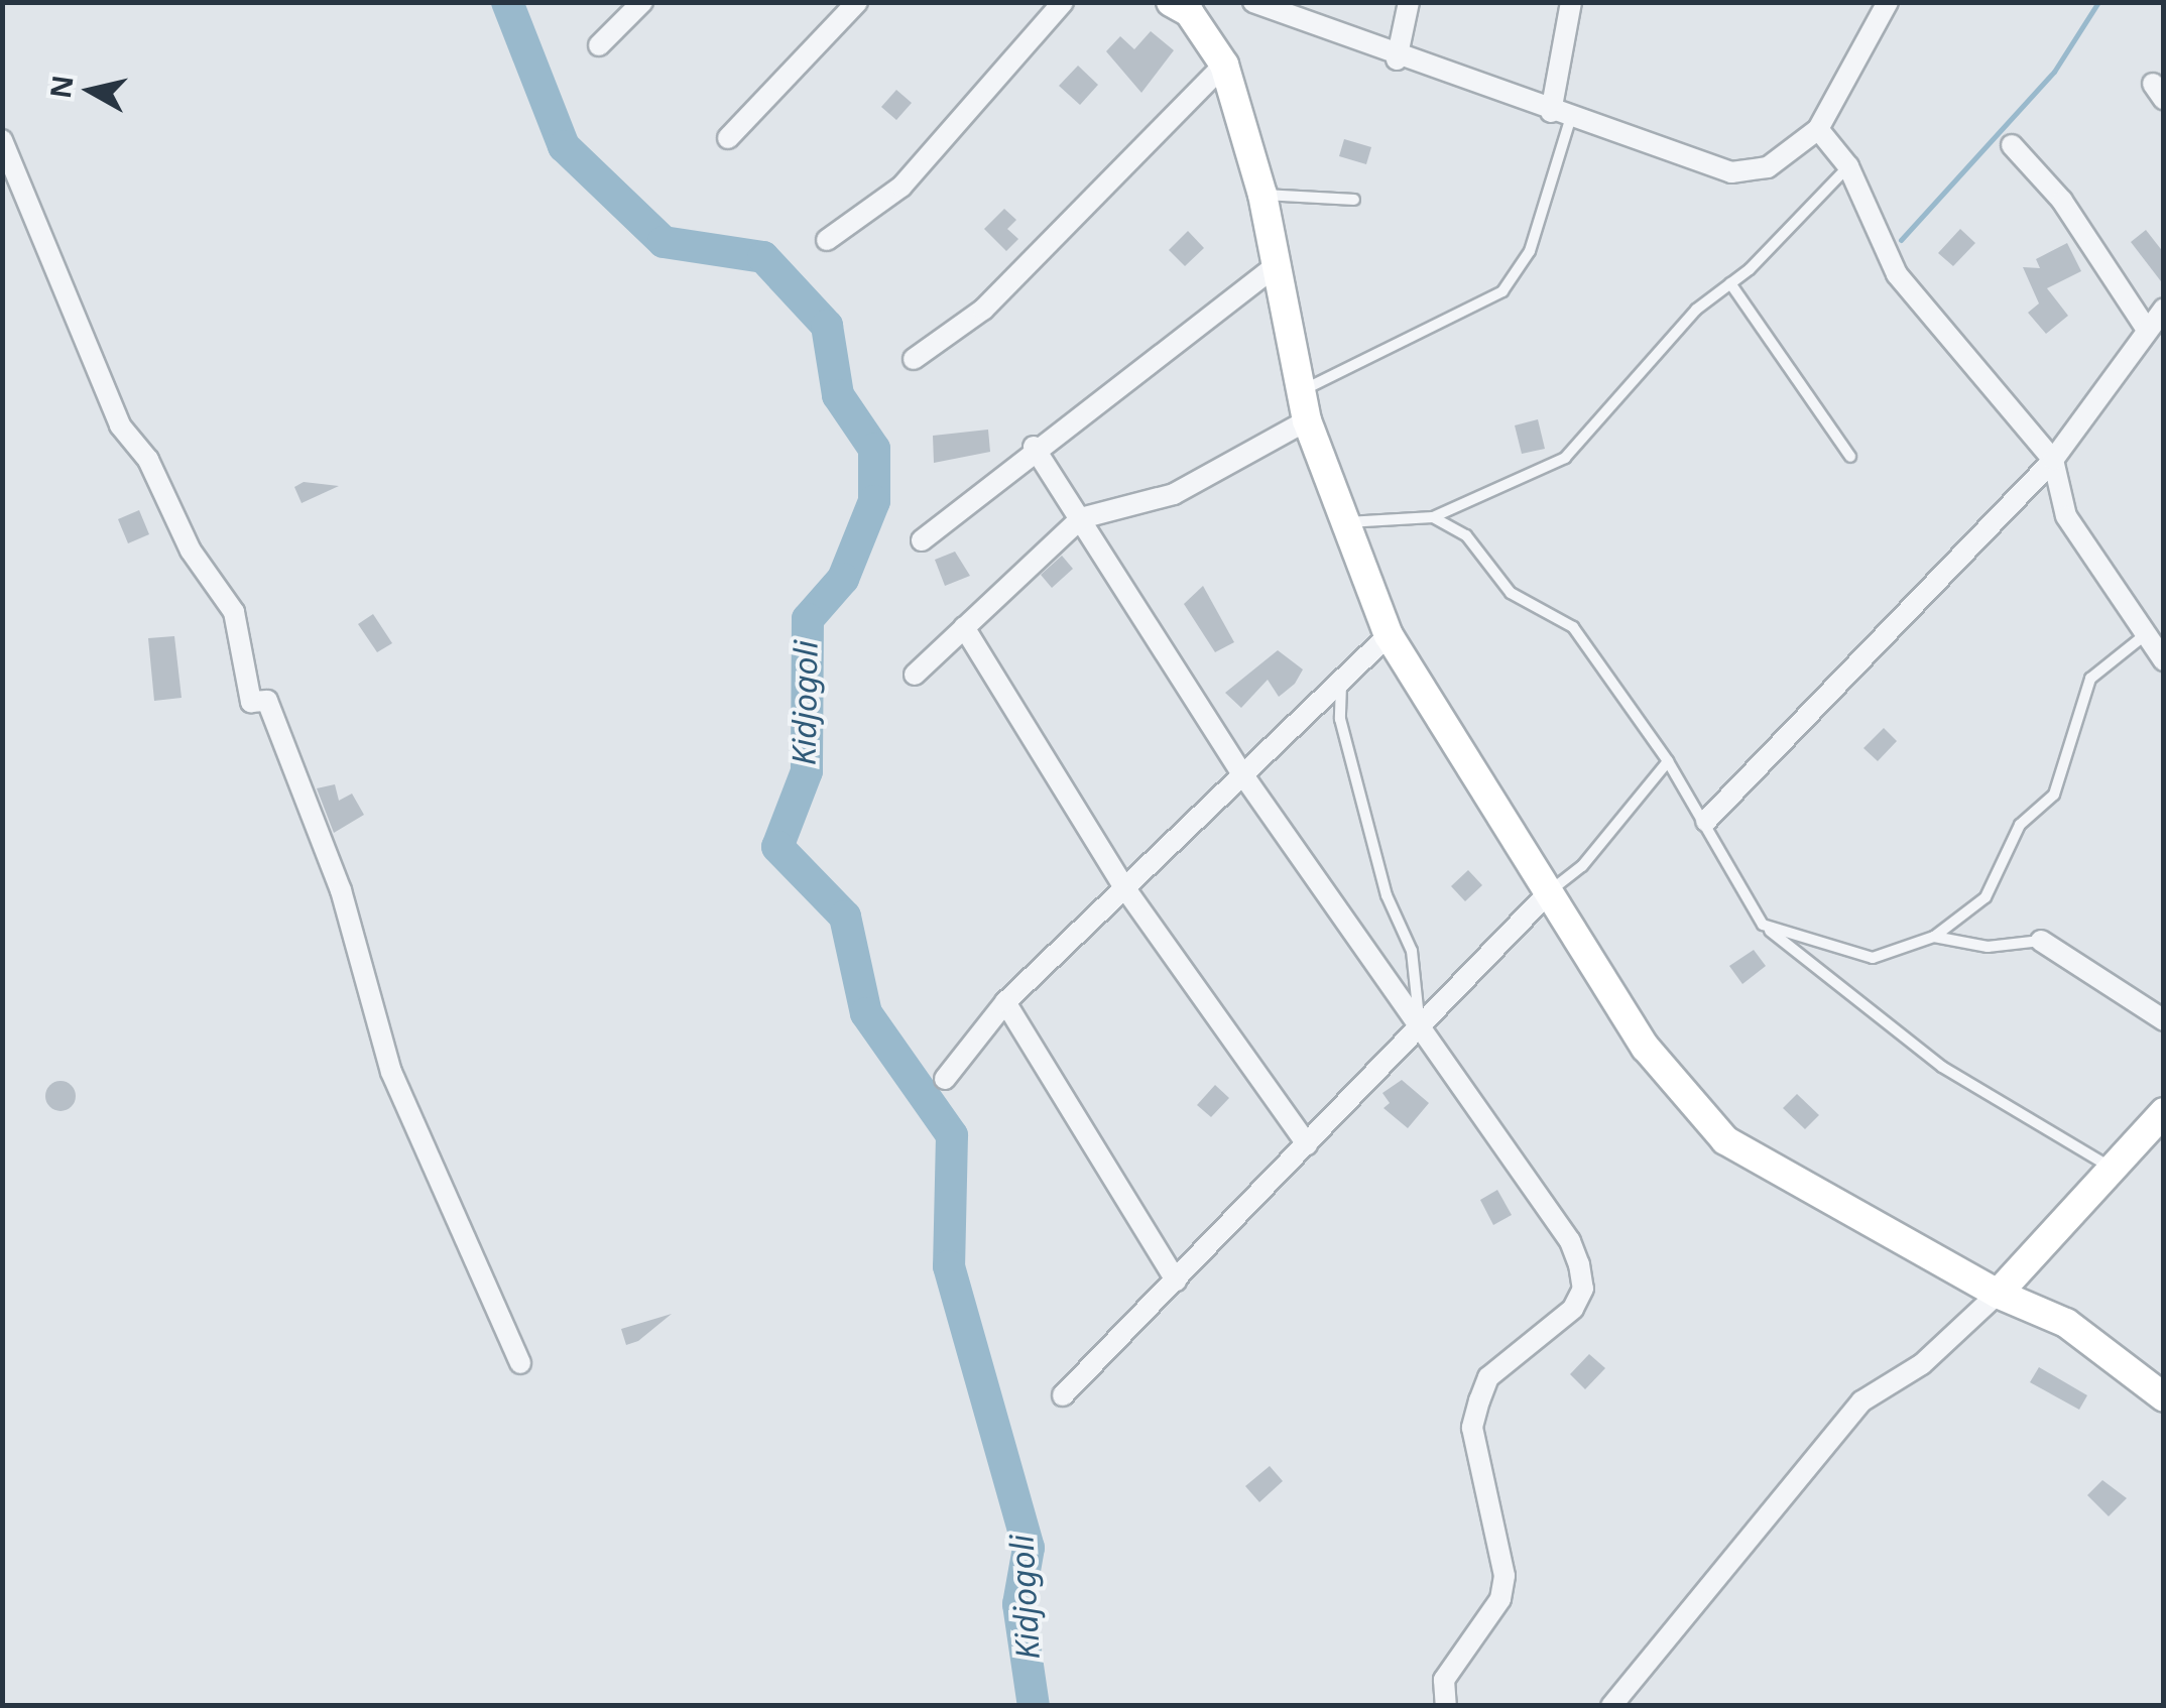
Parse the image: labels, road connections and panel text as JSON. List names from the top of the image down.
{
  "water": ["Kidjogoli"],
  "north": "left"
}
